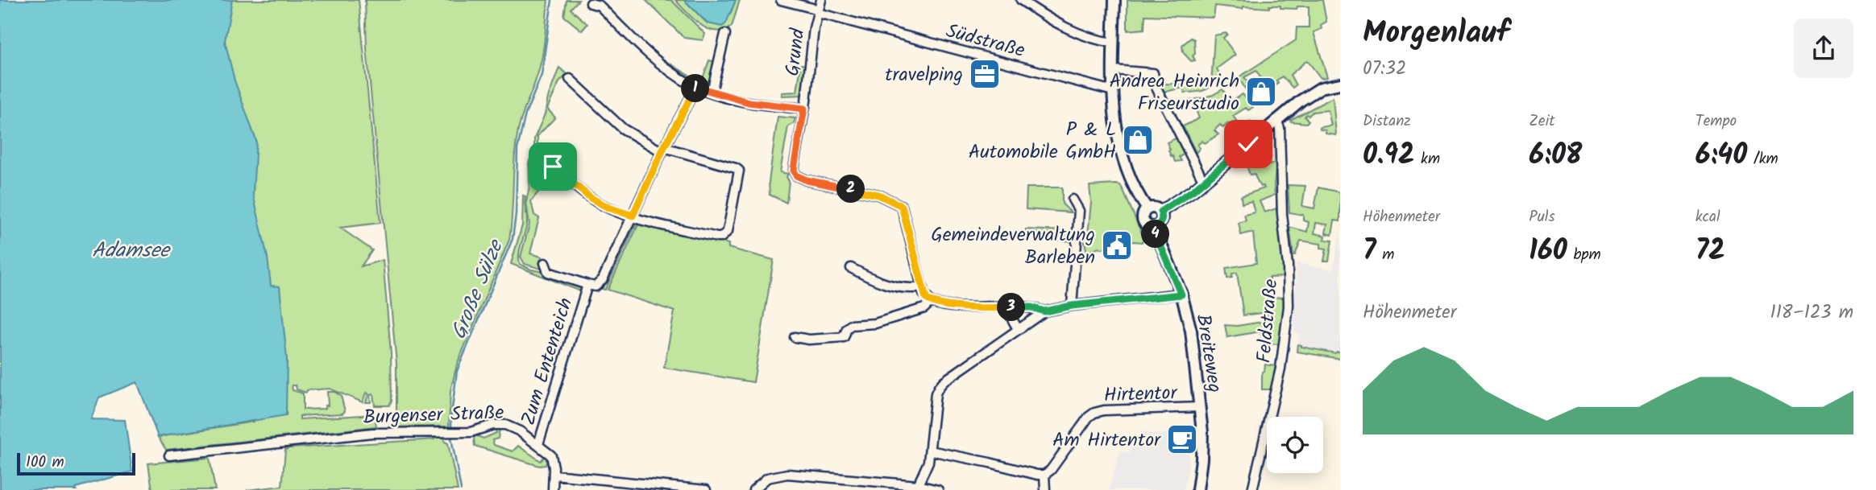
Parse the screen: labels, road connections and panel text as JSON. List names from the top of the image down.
{
  "streets": {
    "street": [
      "Südstraße",
      "Grund",
      "Feldstraße",
      "Breiteweg",
      "Zum Ententeich",
      "Hirtentor",
      "Burgenser Straße"
    ]
  },
  "crossings": [
    ["Südstraße", "Grund"],
    ["Südstraße", "Breiteweg"],
    ["Breiteweg", "Hirtentor"],
    ["Zum Ententeich", "Burgenser Straße"]
  ],
  "water": ["Adamsee", "Große Sülze"],
  "places": {
    "office": ["travelping"],
    "shop": ["Andrea Heinrich Friseurstudio", "P & L Automobile GmbH"],
    "public building": ["Gemeindeverwaltung Barleben"],
    "cafe": ["Am Hirtentor"]
  },
  "scale_bar": "100 m",
  "page": {
    "heading": ["Morgenlauf", "07:32"],
    "pins": [
      "1",
      "2",
      "4",
      "3"
    ],
    "stats": [
      ["Distanz", "0.92 km"],
      ["Zeit", "6:08"],
      ["Tempo", "6:40 /km"],
      ["Höhenmeter", "7 m"],
      ["Puls", "160 bpm"],
      ["kcal", "72"]
    ],
    "chart": ["Höhenmeter", "118–123 m"],
    "scale": "100 m"
  }
}
